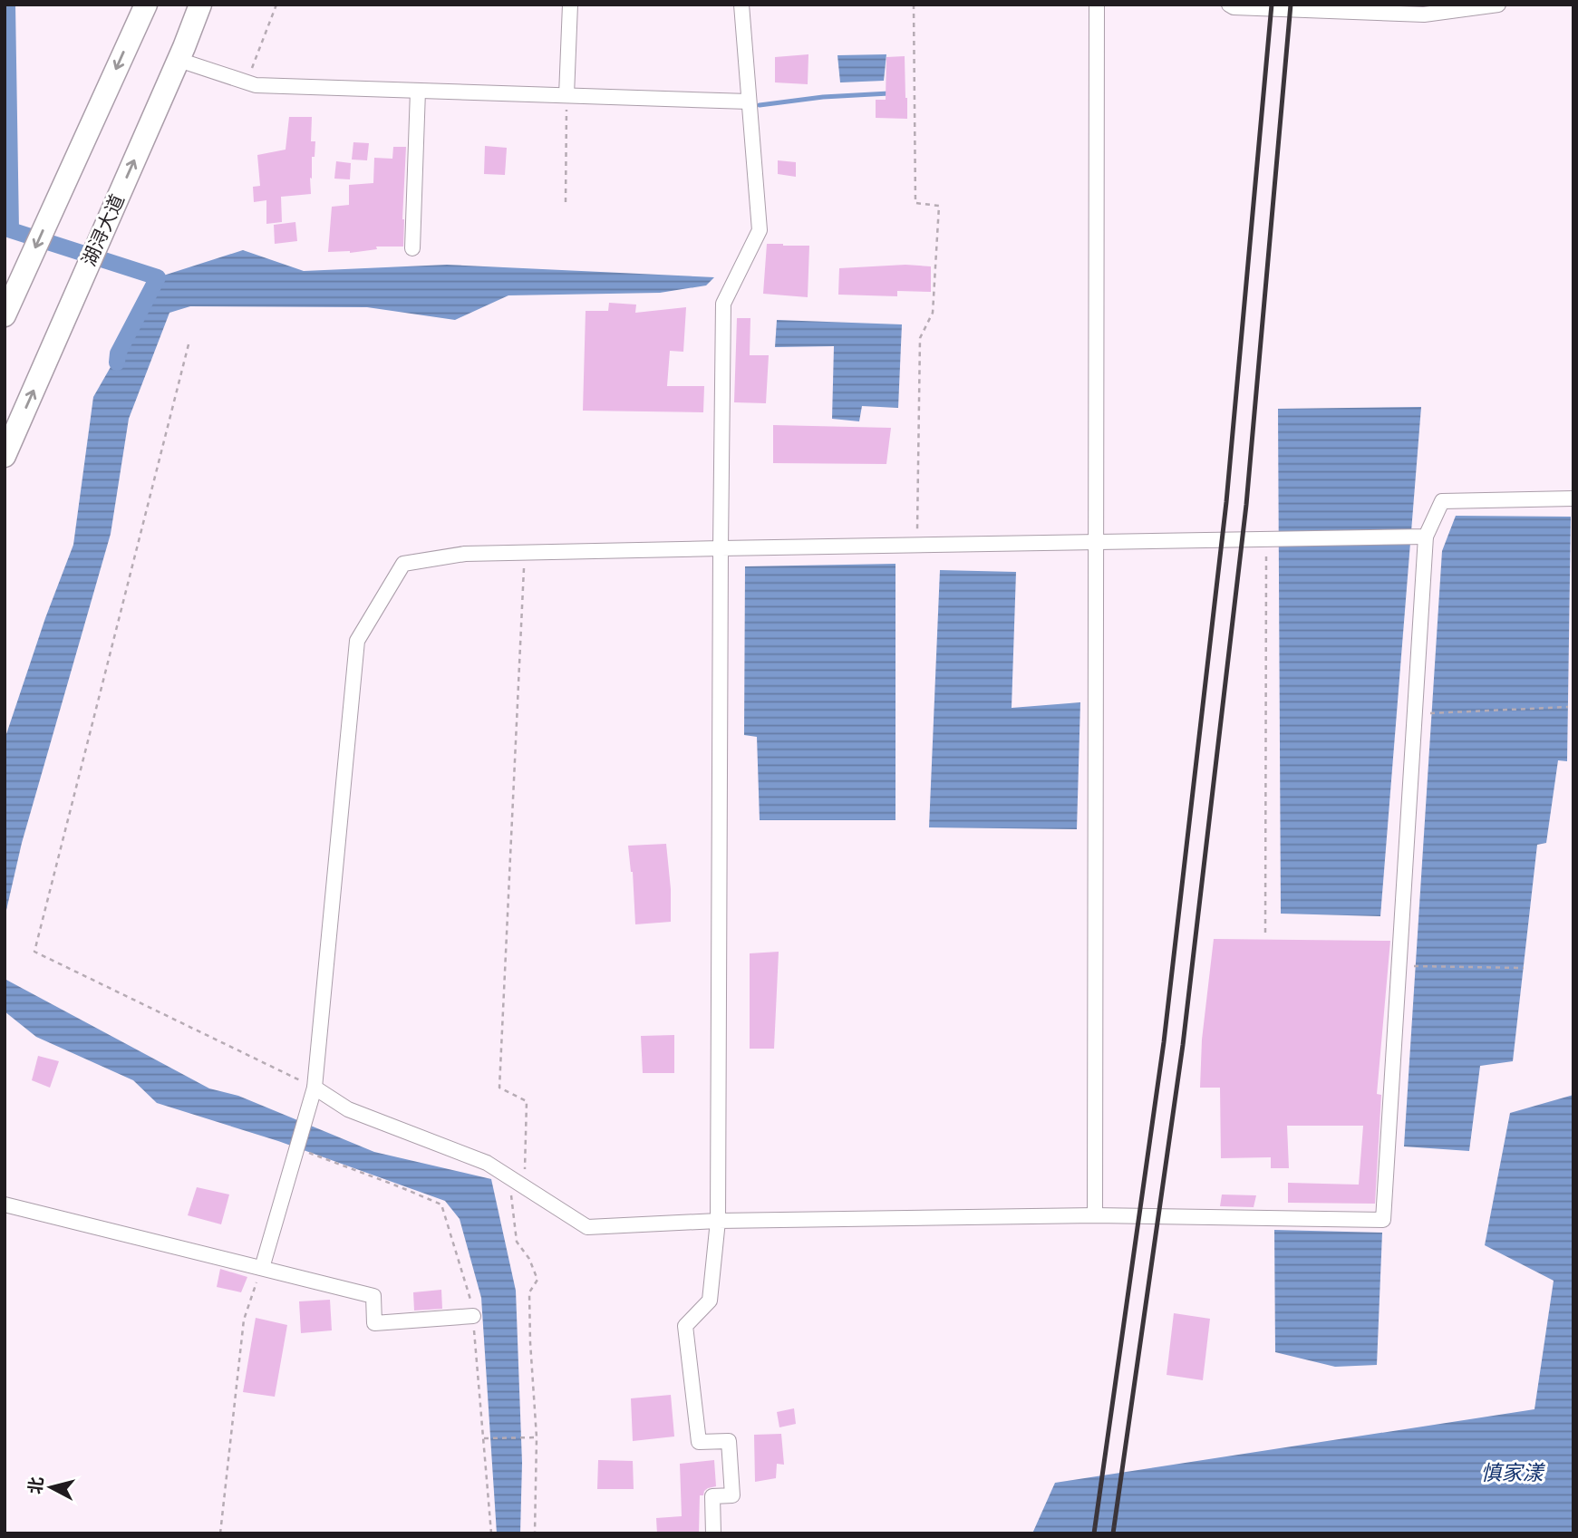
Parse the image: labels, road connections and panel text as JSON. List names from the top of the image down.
{
  "streets": {
    "main road": ["湖浔大道"]
  },
  "water": ["慎家漾"],
  "north": "left"
}
